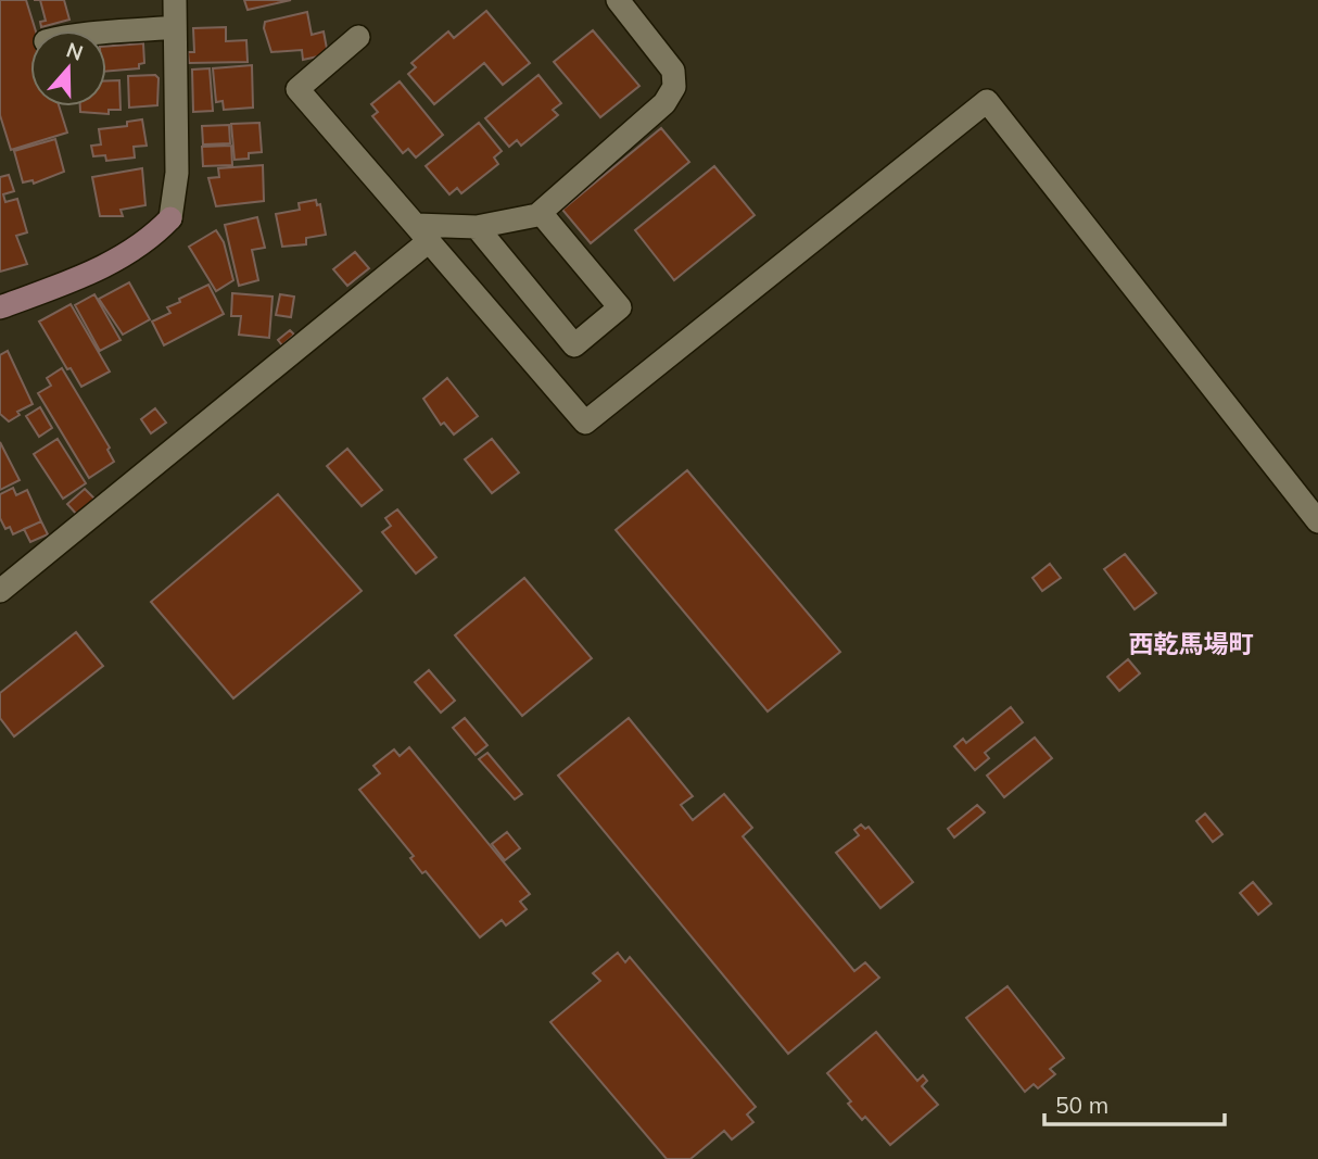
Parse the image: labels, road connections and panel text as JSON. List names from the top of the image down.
{
  "districts": ["西乾馬場町"],
  "scale_bar": "50 m",
  "north": "top"
}
